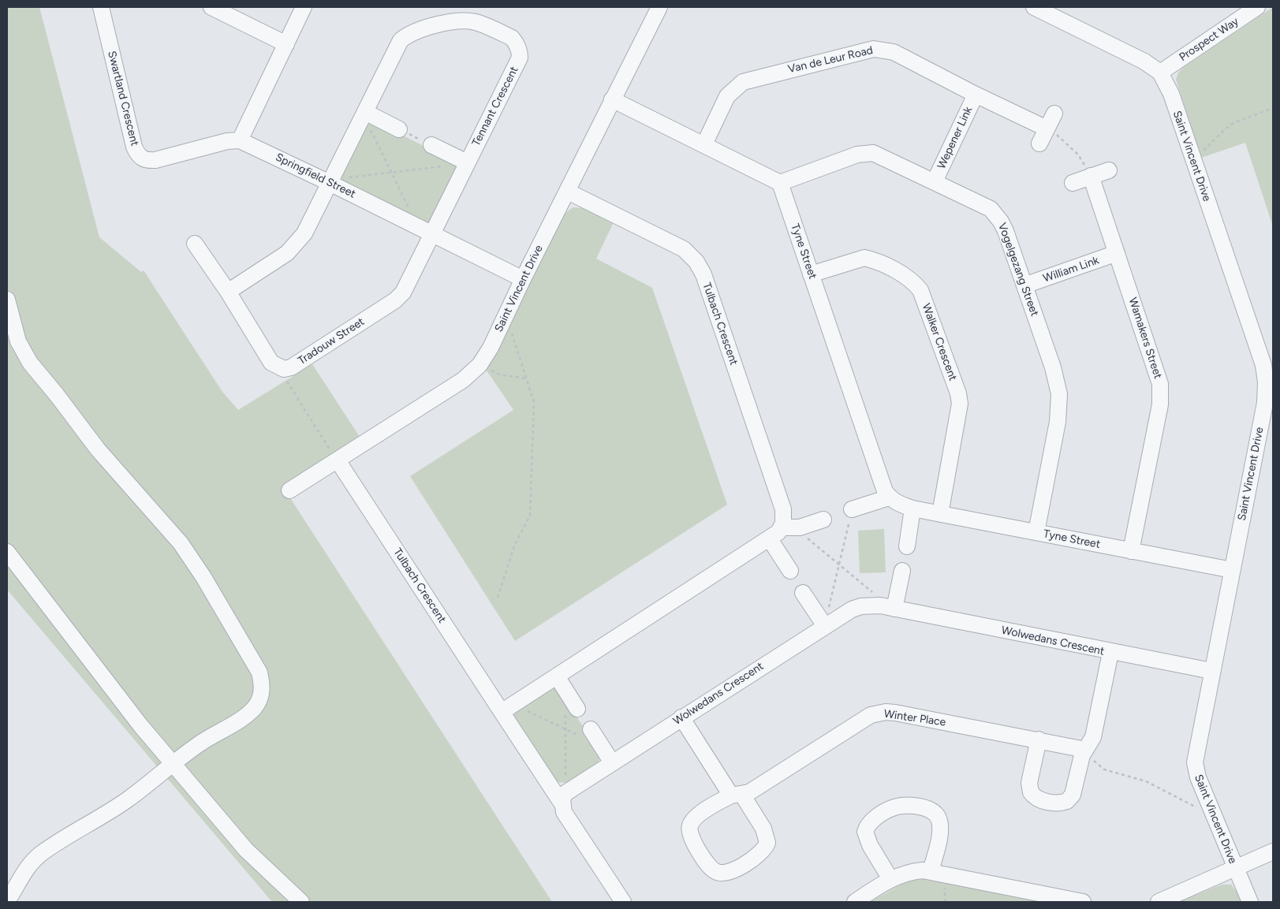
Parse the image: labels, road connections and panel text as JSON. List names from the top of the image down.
{
  "streets": {
    "street": [
      "Prospect Way",
      "Van de Leur Road",
      "Swartland Crescent",
      "Tennant Crescent",
      "Wepener Link",
      "Saint Vincent Drive",
      "Springfield Street",
      "Tyne Street",
      "Vogelgezang Street",
      "William Link",
      "Tulbach Crescent",
      "Wamakers Street",
      "Tradouw Street",
      "Walker Crescent",
      "Wolwedans Crescent",
      "Winter Place"
    ]
  },
  "crossings": [
    ["Prospect Way", "Saint Vincent Drive"],
    ["Van de Leur Road", "Wepener Link"],
    ["Swartland Crescent", "Springfield Street"],
    ["Tennant Crescent", "Springfield Street"],
    ["Tennant Crescent", "Tradouw Street"],
    ["Wepener Link", "Vogelgezang Street"],
    ["Saint Vincent Drive", "Springfield Street"],
    ["Saint Vincent Drive", "Tyne Street"],
    ["Saint Vincent Drive", "Tulbach Crescent"],
    ["Saint Vincent Drive", "Wolwedans Crescent"],
    ["Springfield Street", "Tradouw Street"],
    ["Tyne Street", "Vogelgezang Street"],
    ["Tyne Street", "Wamakers Street"],
    ["Tyne Street", "Walker Crescent"],
    ["Vogelgezang Street", "William Link"],
    ["William Link", "Wamakers Street"],
    ["Tulbach Crescent", "Wolwedans Crescent"],
    ["Wolwedans Crescent", "Winter Place"]
  ]
}
